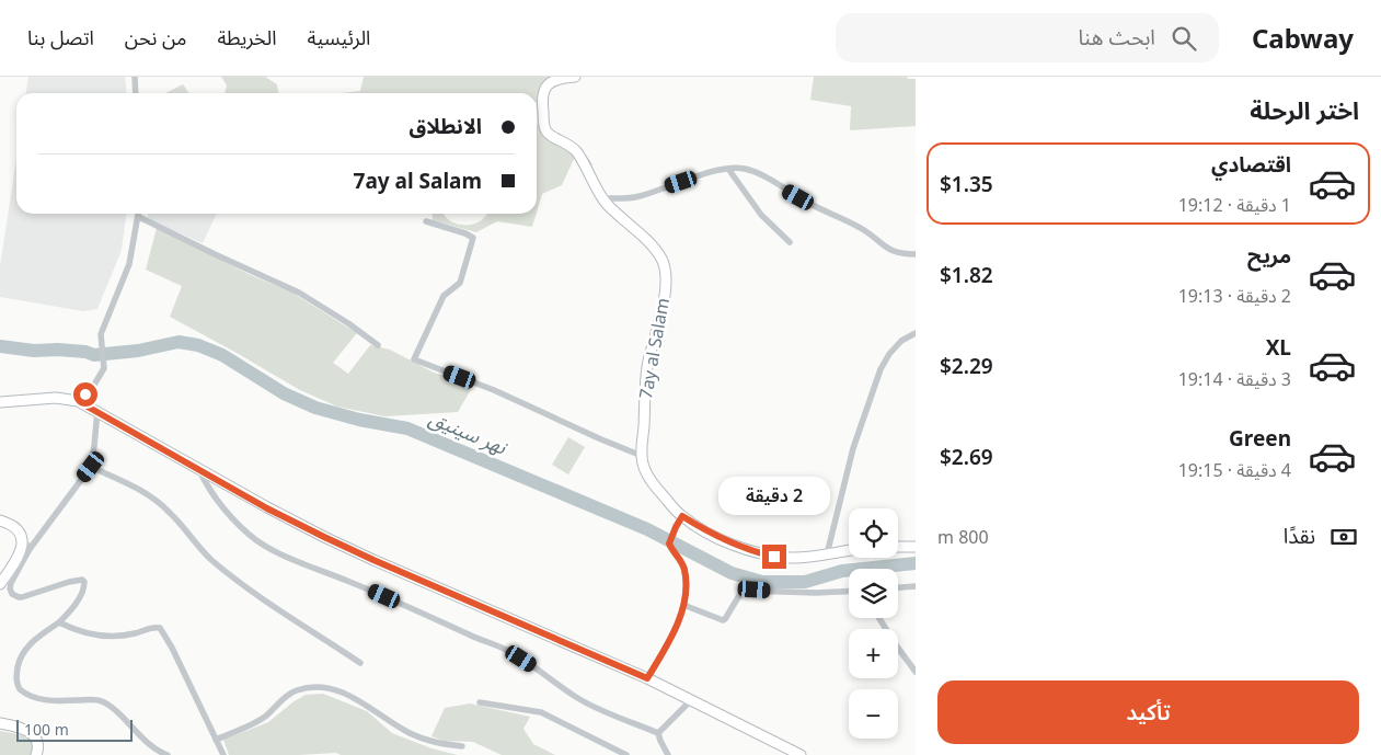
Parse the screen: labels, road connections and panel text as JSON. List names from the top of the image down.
{
  "streets": {
    "street": ["7ay al Salam"]
  },
  "water": ["نهر سينيق"],
  "scale_bar": "100 m",
  "page": {
    "header": "Cabway",
    "search": "ابحث هنا",
    "nav": [
      "الرئيسية",
      "الخريطة",
      "من نحن",
      "اتصل بنا"
    ],
    "heading": "اختر الرحلة",
    "banner": ["الانطلاق", "7ay al Salam"],
    "list": [
      {
        "name": "اقتصادي",
        "note": "1 دقيقة · 19:12",
        "value": "$1.35"
      },
      {
        "name": "مريح",
        "note": "2 دقيقة · 19:13",
        "value": "$1.82"
      },
      {
        "name": "XL",
        "note": "3 دقيقة · 19:14",
        "value": "$2.29"
      },
      {
        "name": "Green",
        "note": "4 دقيقة · 19:15",
        "value": "$2.69"
      }
    ],
    "bubble": "2 دقيقة",
    "pay": ["نقدًا", "800 m"],
    "map_buttons": ["+", "−"],
    "buttons": "تأكيد",
    "scale": "100 m"
  }
}
